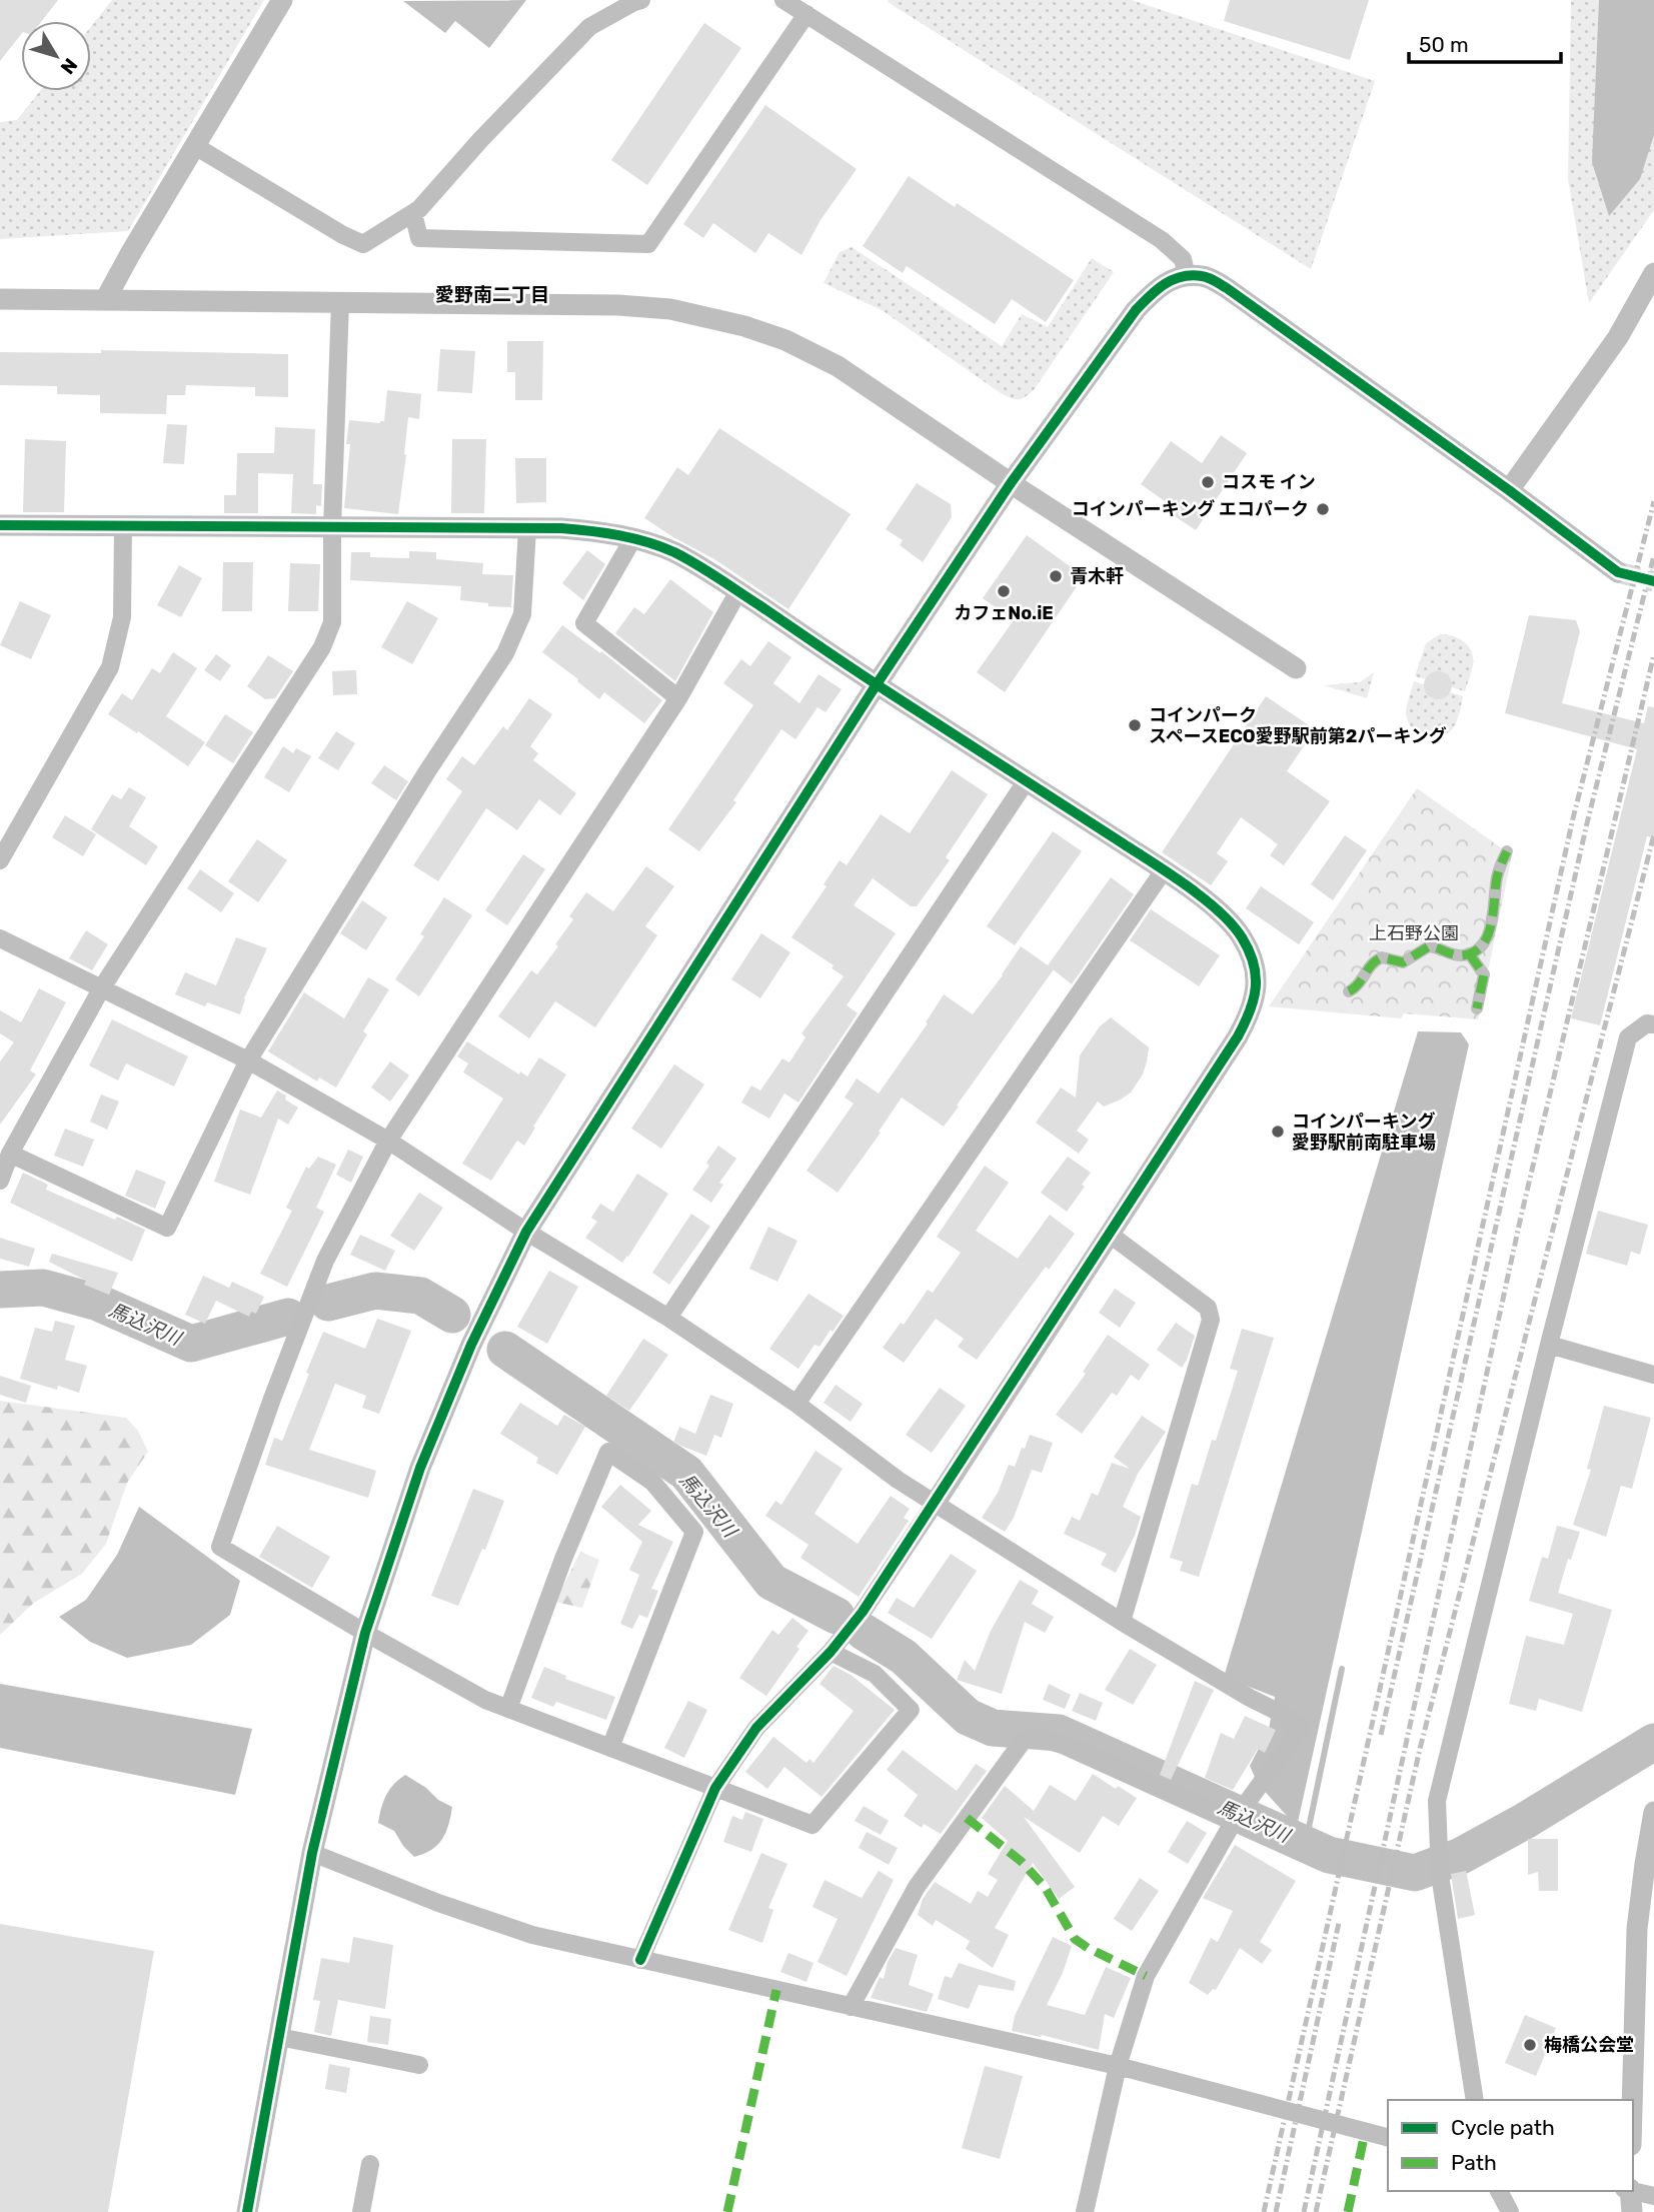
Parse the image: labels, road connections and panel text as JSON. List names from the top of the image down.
{
  "districts": ["愛野南二丁目"],
  "water": ["馬込沢川"],
  "parks": ["上石野公園"],
  "places": [
    "コスモ イン",
    "コインパーキング エコパーク",
    "青木軒",
    "カフェNo.iE",
    "コインパーク スペースECO愛野駅前第2パーキング",
    "コインパーキング 愛野駅前南駐車場",
    "梅橋公会堂"
  ],
  "legend": ["Cycle path", "Path"],
  "scale_bar": "50 m",
  "north": "bottom right"
}
